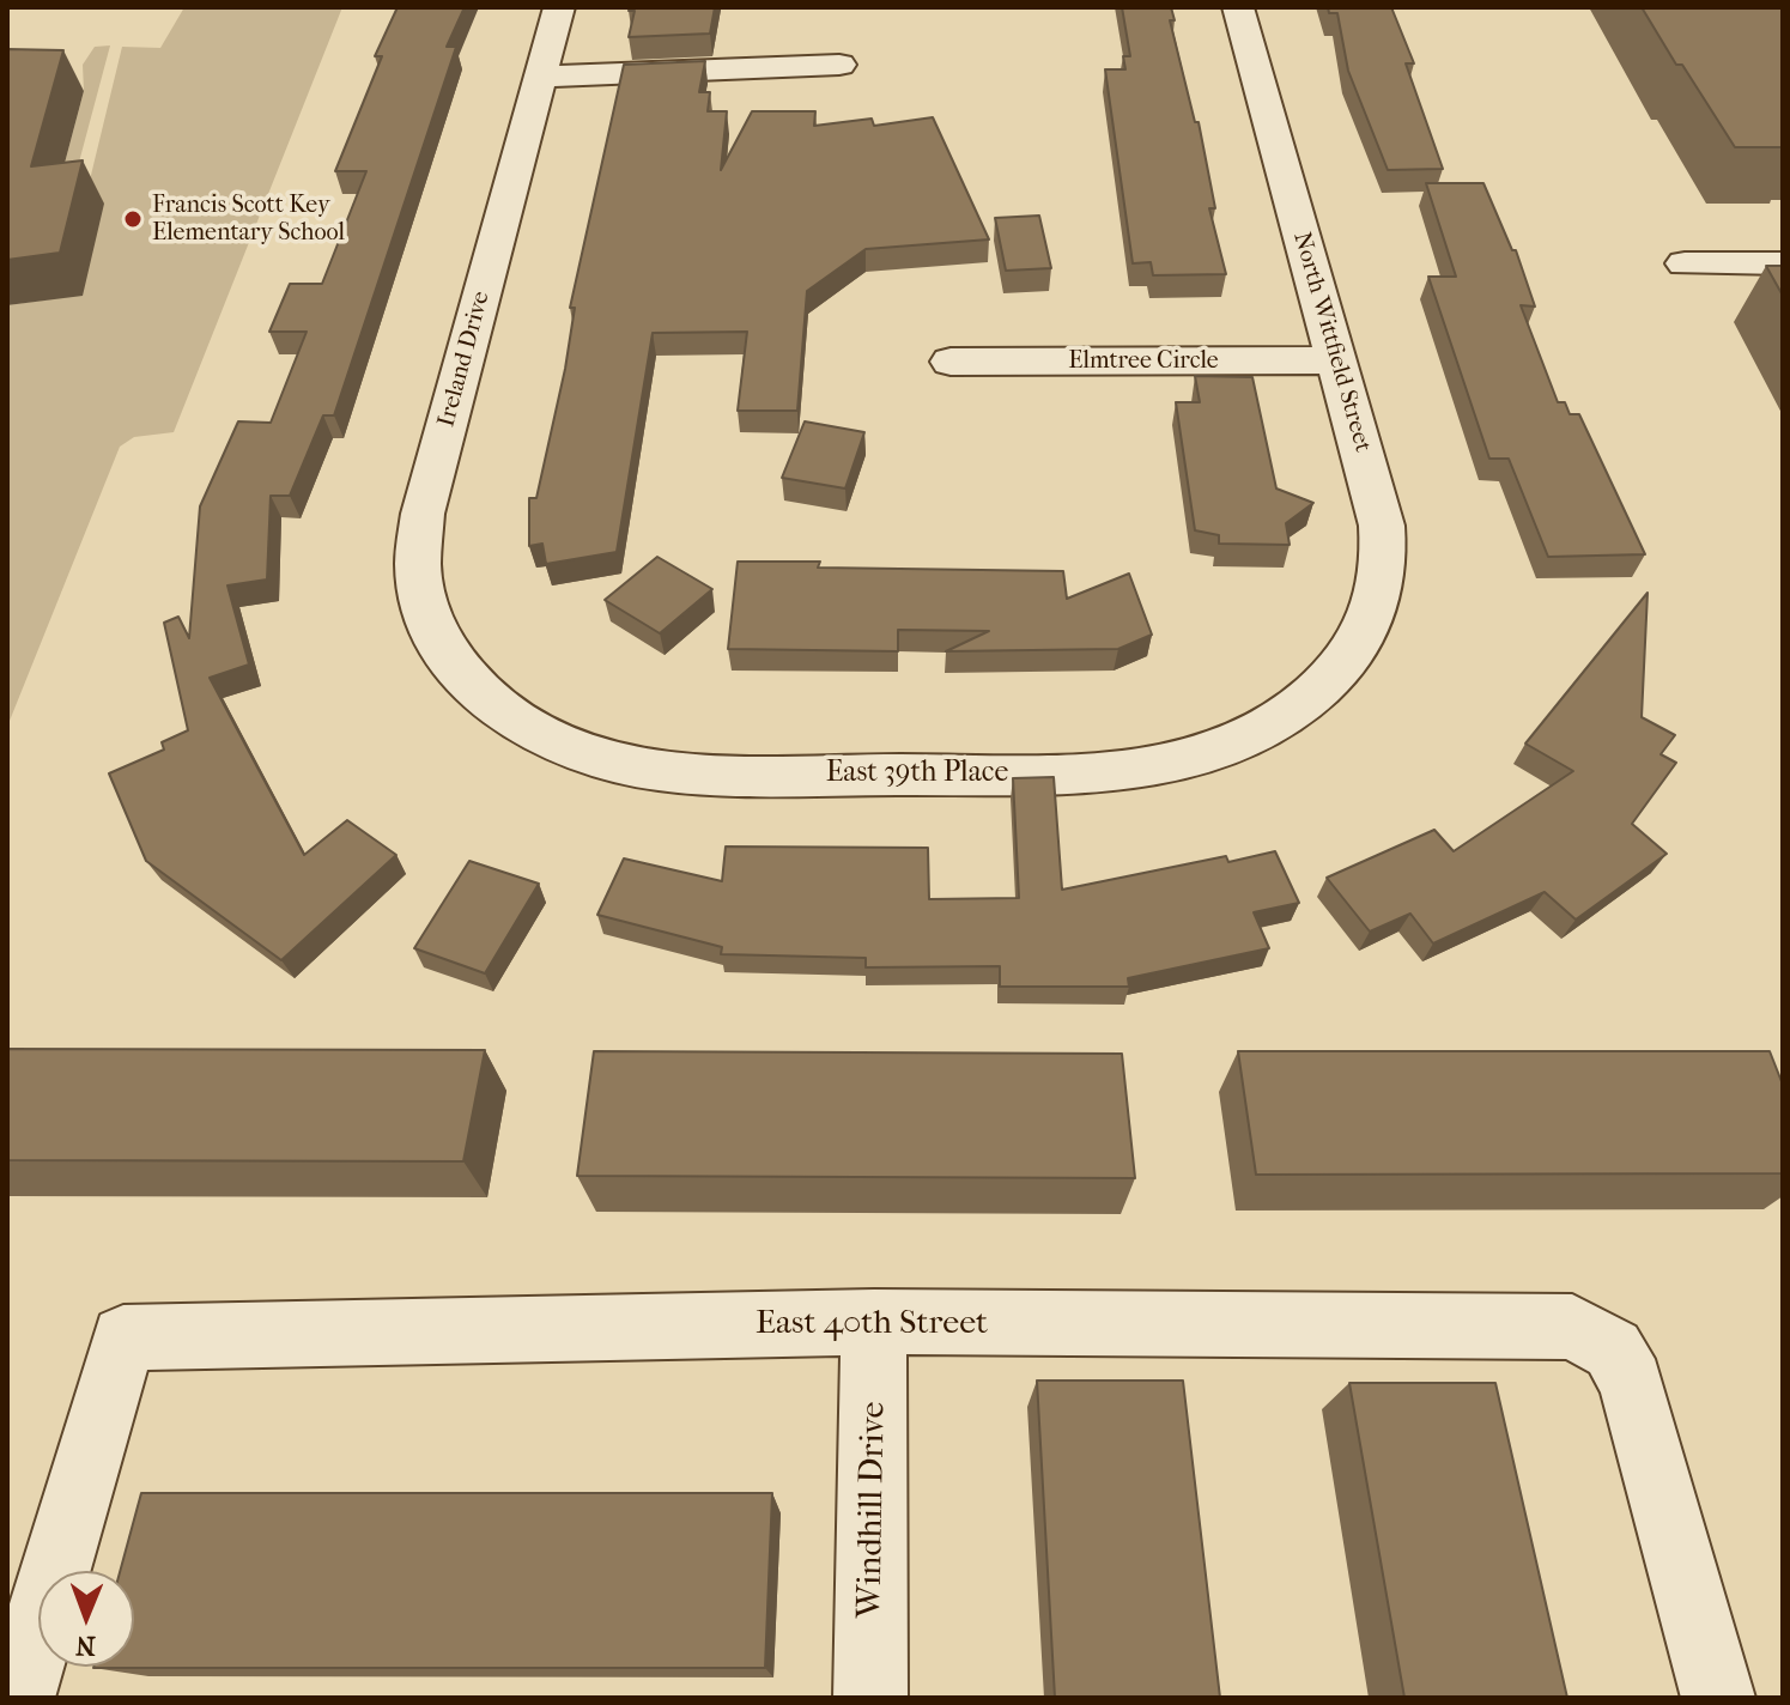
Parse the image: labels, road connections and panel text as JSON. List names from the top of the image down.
{
  "streets": {
    "street": [
      "North Wittfield Street",
      "Ireland Drive",
      "Elmtree Circle",
      "East 39th Place",
      "East 40th Street",
      "Windhill Drive"
    ]
  },
  "crossings": [
    ["North Wittfield Street", "Elmtree Circle"],
    ["North Wittfield Street", "East 39th Place"],
    ["Ireland Drive", "East 39th Place"],
    ["East 40th Street", "Windhill Drive"]
  ],
  "places": ["Francis Scott Key Elementary School"],
  "north": "bottom"
}
